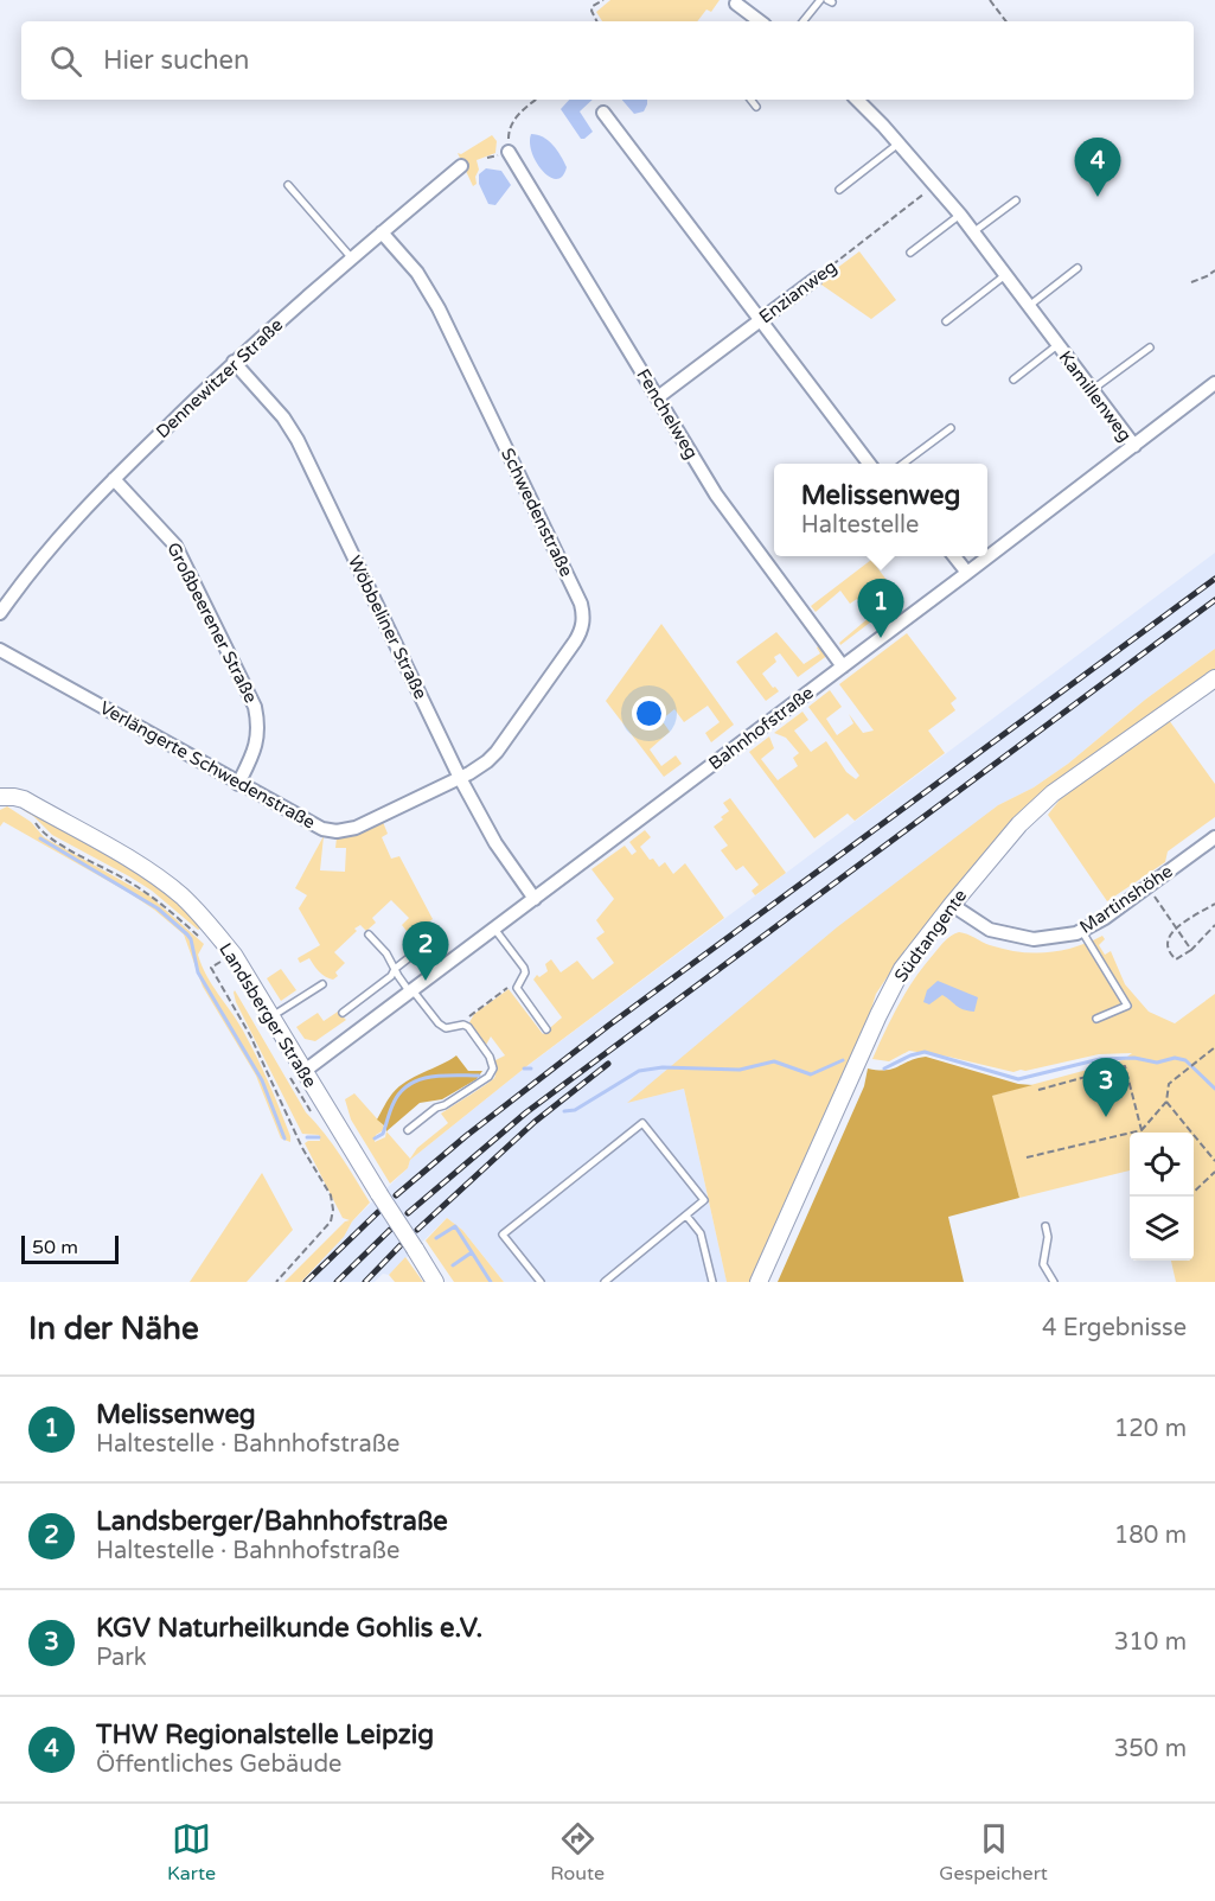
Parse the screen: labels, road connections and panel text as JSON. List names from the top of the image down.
{
  "streets": {
    "street": [
      "Enzianweg",
      "Dennewitzer Straße",
      "Kamillenweg",
      "Fenchelweg",
      "Schwedenstraße",
      "Großbeerener Straße",
      "Wöbbeliner Straße",
      "Bahnhofstraße",
      "Verlängerte Schwedenstraße",
      "Martinshöhe",
      "Südtangente",
      "Landsberger Straße"
    ]
  },
  "crossings": [
    ["Enzianweg", "Kamillenweg"],
    ["Enzianweg", "Fenchelweg"],
    ["Dennewitzer Straße", "Schwedenstraße"],
    ["Dennewitzer Straße", "Großbeerener Straße"],
    ["Dennewitzer Straße", "Wöbbeliner Straße"],
    ["Kamillenweg", "Bahnhofstraße"],
    ["Fenchelweg", "Bahnhofstraße"],
    ["Schwedenstraße", "Wöbbeliner Straße"],
    ["Schwedenstraße", "Verlängerte Schwedenstraße"],
    ["Großbeerener Straße", "Verlängerte Schwedenstraße"],
    ["Wöbbeliner Straße", "Bahnhofstraße"],
    ["Wöbbeliner Straße", "Verlängerte Schwedenstraße"],
    ["Bahnhofstraße", "Landsberger Straße"],
    ["Martinshöhe", "Südtangente"]
  ],
  "scale_bar": "50 m",
  "page": {
    "search": "Hier suchen",
    "pins": [
      "4",
      "1",
      "2",
      "3"
    ],
    "popup": ["Melissenweg", "Haltestelle"],
    "scale": "50 m",
    "heading": ["In der Nähe", "4 Ergebnisse"],
    "list": [
      {
        "mark": "1",
        "name": "Melissenweg",
        "note": "Haltestelle · Bahnhofstraße",
        "value": "120 m"
      },
      {
        "mark": "2",
        "name": "Landsberger/Bahnhofstraße",
        "note": "Haltestelle · Bahnhofstraße",
        "value": "180 m"
      },
      {
        "mark": "3",
        "name": "KGV Naturheilkunde Gohlis e.V.",
        "note": "Park",
        "value": "310 m"
      },
      {
        "mark": "4",
        "name": "THW Regionalstelle Leipzig",
        "note": "Öffentliches Gebäude",
        "value": "350 m"
      }
    ],
    "nav": ["Karte", "Route", "Gespeichert"]
  }
}
